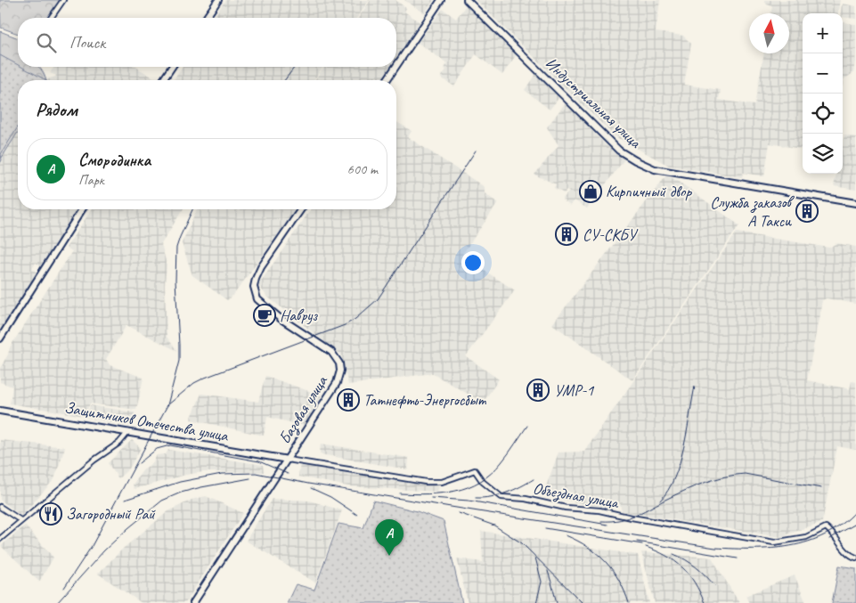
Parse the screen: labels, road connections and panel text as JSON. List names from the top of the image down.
{
  "streets": {
    "street": [
      "Индустриальная улица",
      "Базовая улица",
      "Защитников Отечества улица",
      "Объездная улица"
    ]
  },
  "crossings": [
    ["Базовая улица", "Защитников Отечества улица"],
    ["Базовая улица", "Объездная улица"],
    ["Защитников Отечества улица", "Объездная улица"]
  ],
  "places": {
    "shop": ["Кирпичный двор"],
    "building": [
      "Служба заказов А Такси",
      "СУ-СКБУ",
      "УМР-1",
      "Татнефть-Энергосбыт"
    ],
    "cafe": ["Навруз"],
    "restaurant": ["Загородный Рай"]
  },
  "north": "top",
  "page": {
    "map_buttons": ["+", "−"],
    "search": "Поиск",
    "heading": "Рядом",
    "list": [
      {
        "mark": "A",
        "name": "Смородинка",
        "note": "Парк",
        "value": "600 m"
      }
    ],
    "pins": "A"
  }
}
